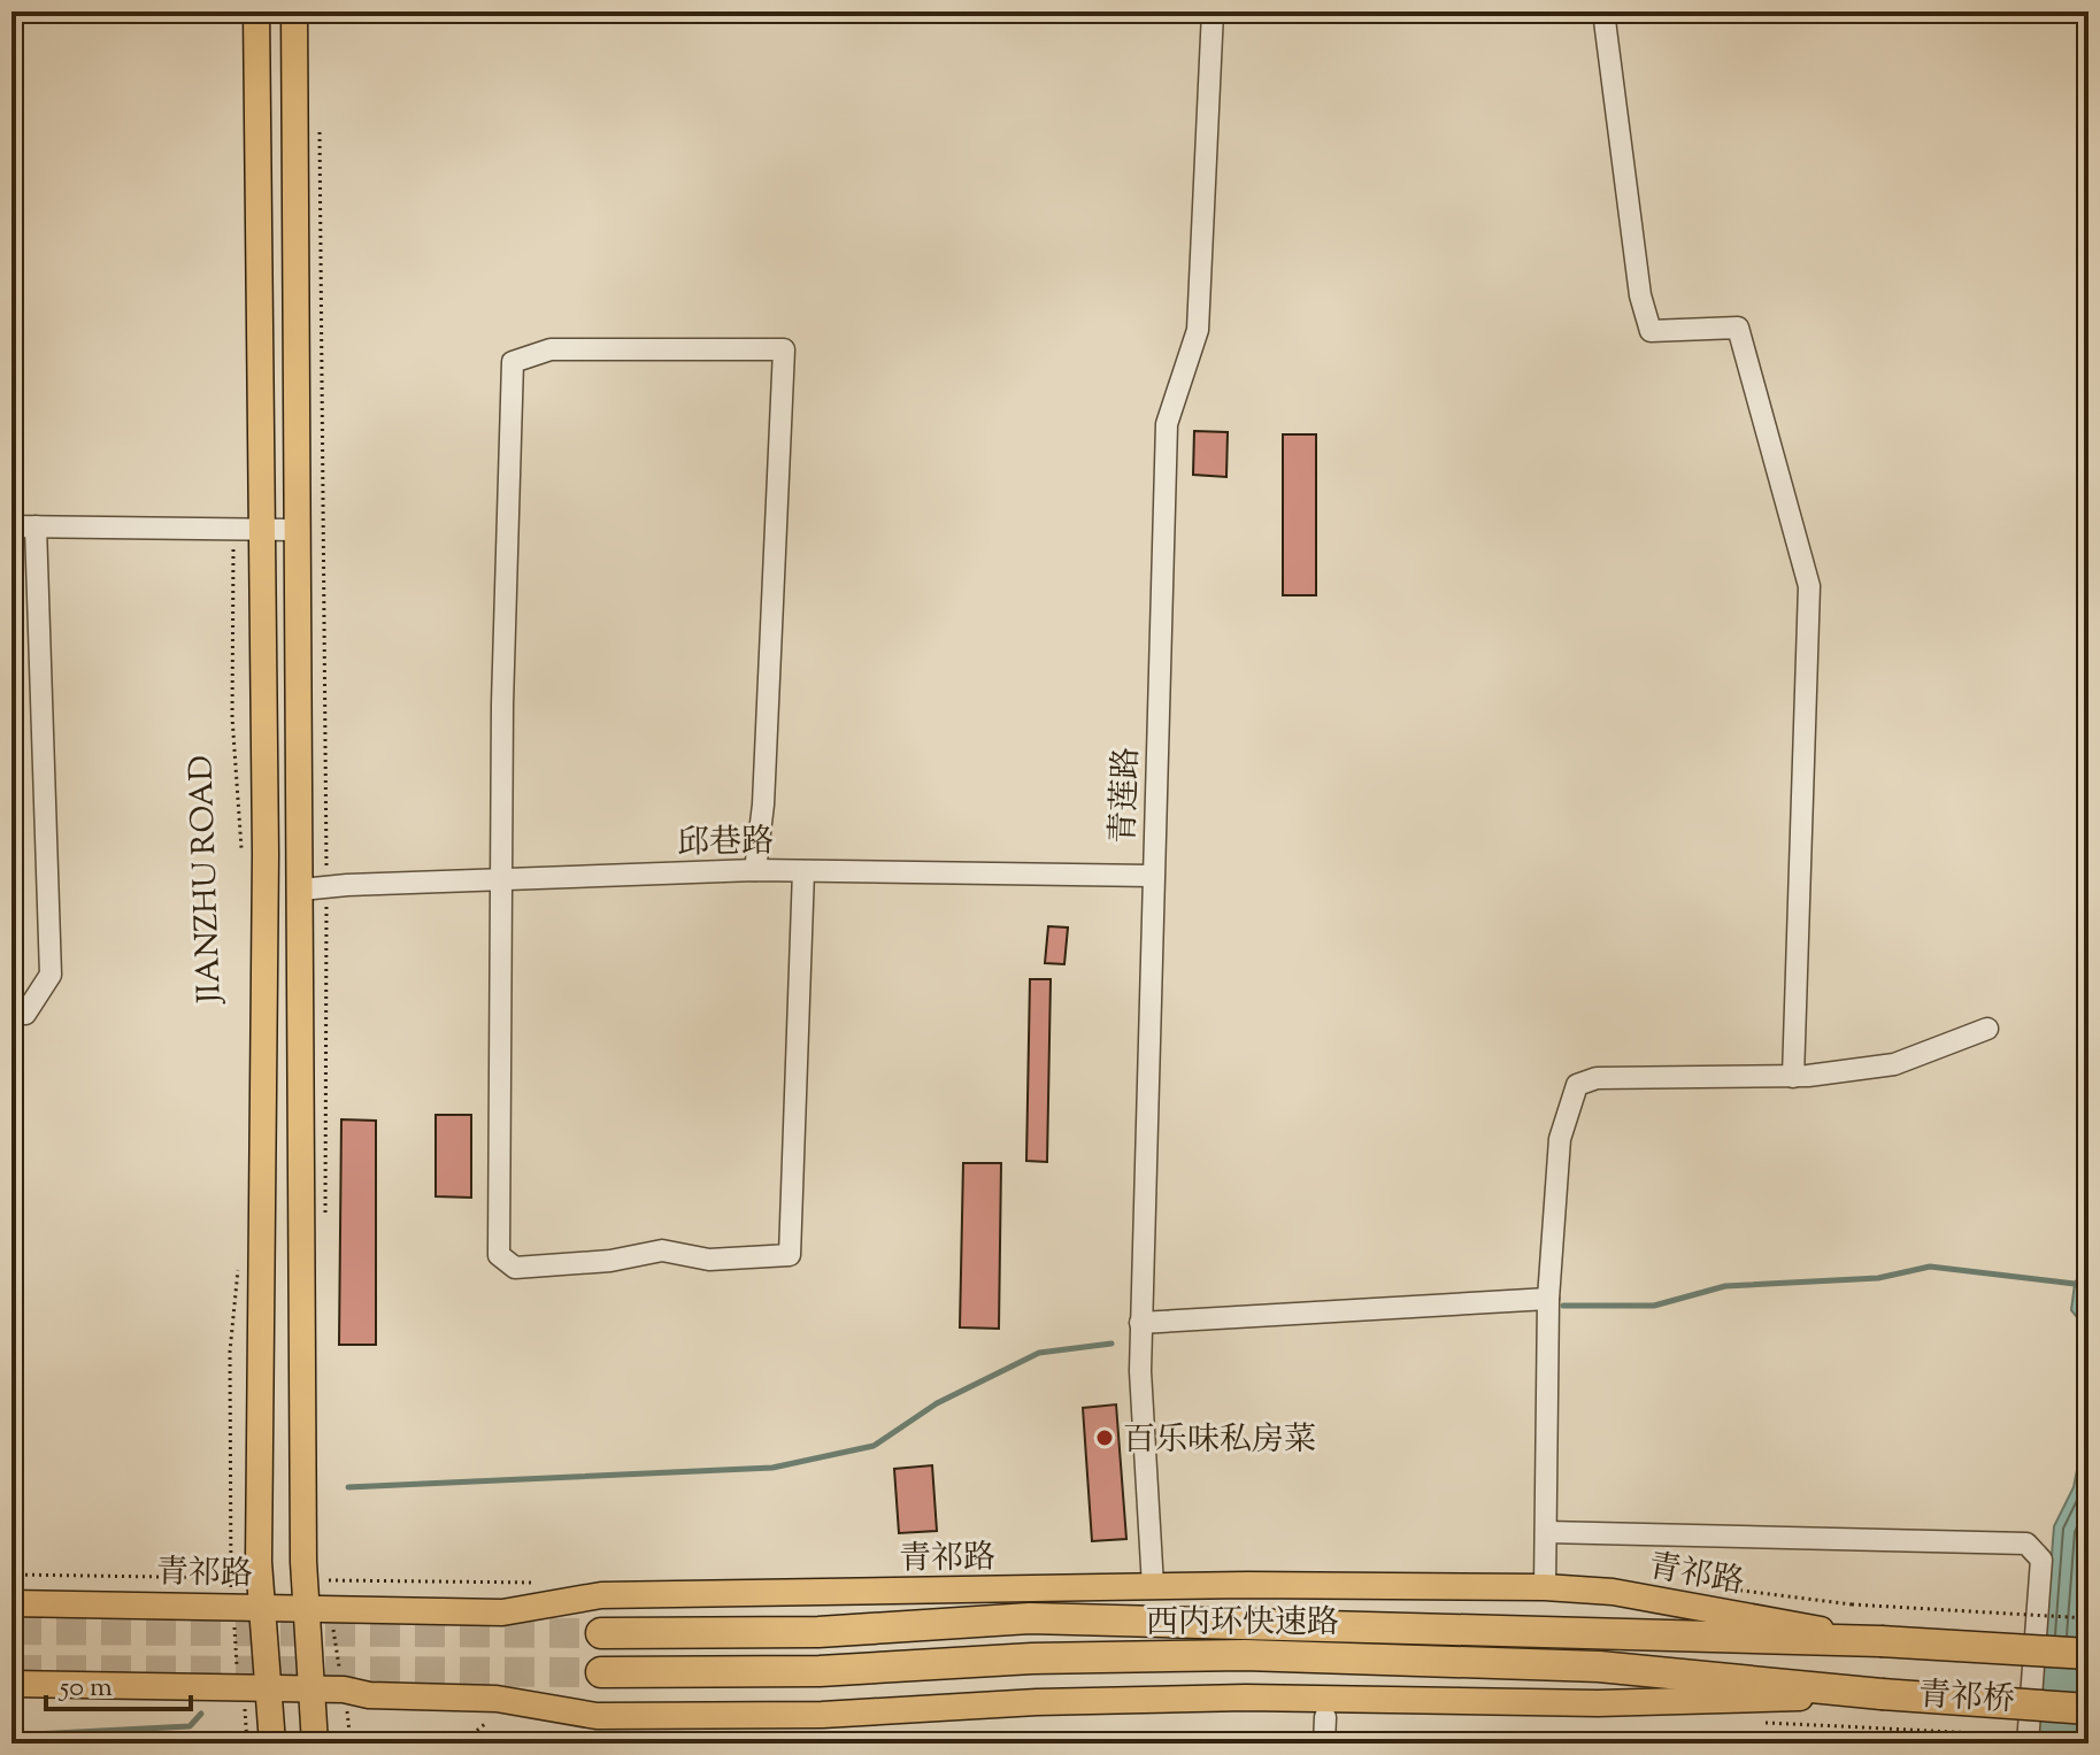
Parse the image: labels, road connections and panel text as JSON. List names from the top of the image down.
{
  "streets": {
    "highway": ["西内环快速路", "青祁桥"],
    "main road": ["JIANZHU ROAD", "青祁路"],
    "street": ["青莲路", "邱巷路"]
  },
  "crossings": [
    ["青莲路", "邱巷路"],
    ["青莲路", "青祁路"],
    ["JIANZHU ROAD", "青祁路"],
    ["青祁路", "西内环快速路"],
    ["青祁路", "青祁桥"],
    ["西内环快速路", "青祁桥"]
  ],
  "places": ["百乐味私房菜"],
  "scale_bar": "50 m"
}
